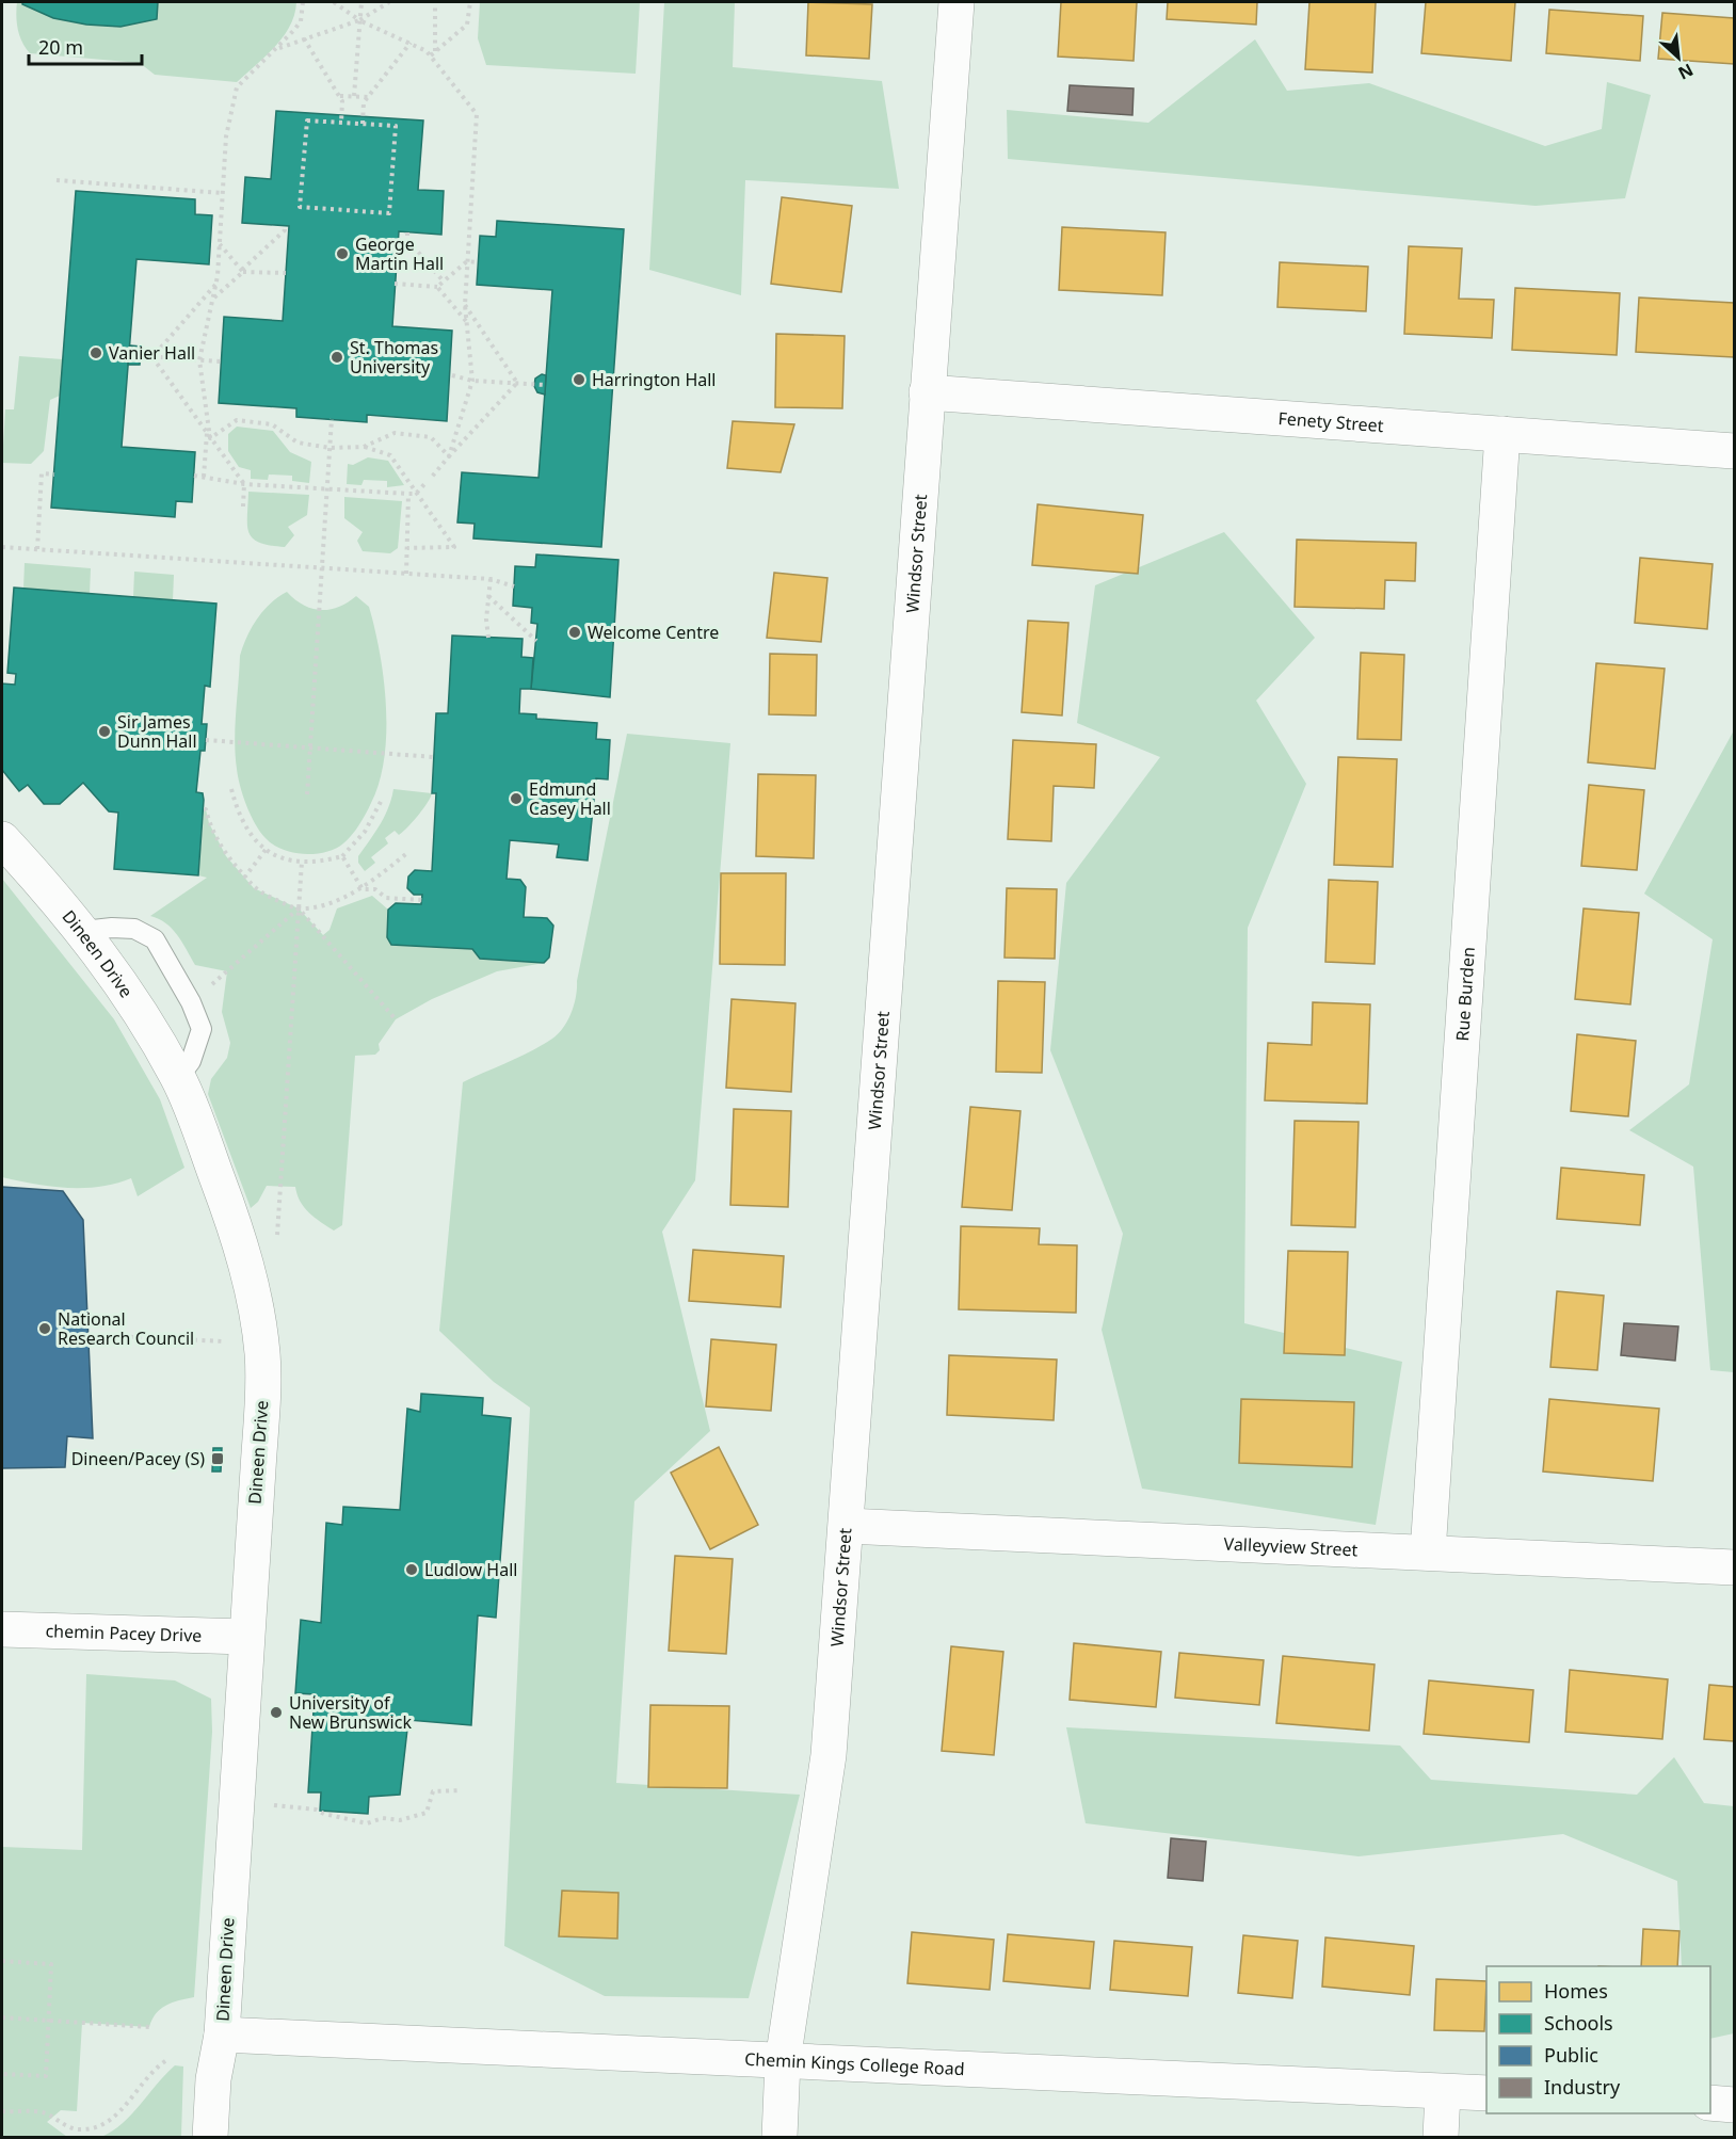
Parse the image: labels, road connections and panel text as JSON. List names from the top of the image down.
{
  "streets": {
    "street": [
      "Fenety Street",
      "Windsor Street",
      "Dineen Drive",
      "Rue Burden",
      "Valleyview Street",
      "chemin Pacey Drive",
      "Chemin Kings College Road"
    ]
  },
  "crossings": [
    ["Fenety Street", "Windsor Street"],
    ["Fenety Street", "Rue Burden"],
    ["Windsor Street", "Valleyview Street"],
    ["Windsor Street", "Chemin Kings College Road"],
    ["Dineen Drive", "chemin Pacey Drive"],
    ["Dineen Drive", "Chemin Kings College Road"],
    ["Rue Burden", "Valleyview Street"]
  ],
  "places": {
    "other": [
      "George Martin Hall",
      "Vanier Hall",
      "St. Thomas University",
      "Harrington Hall",
      "Welcome Centre",
      "Sir James Dunn Hall",
      "Edmund Casey Hall",
      "National Research Council",
      "Ludlow Hall",
      "University of New Brunswick"
    ],
    "transit": ["Dineen/Pacey (S)"]
  },
  "legend": [
    "Homes",
    "Schools",
    "Public",
    "Industry"
  ],
  "scale_bar": "20 m",
  "north": "bottom right"
}
